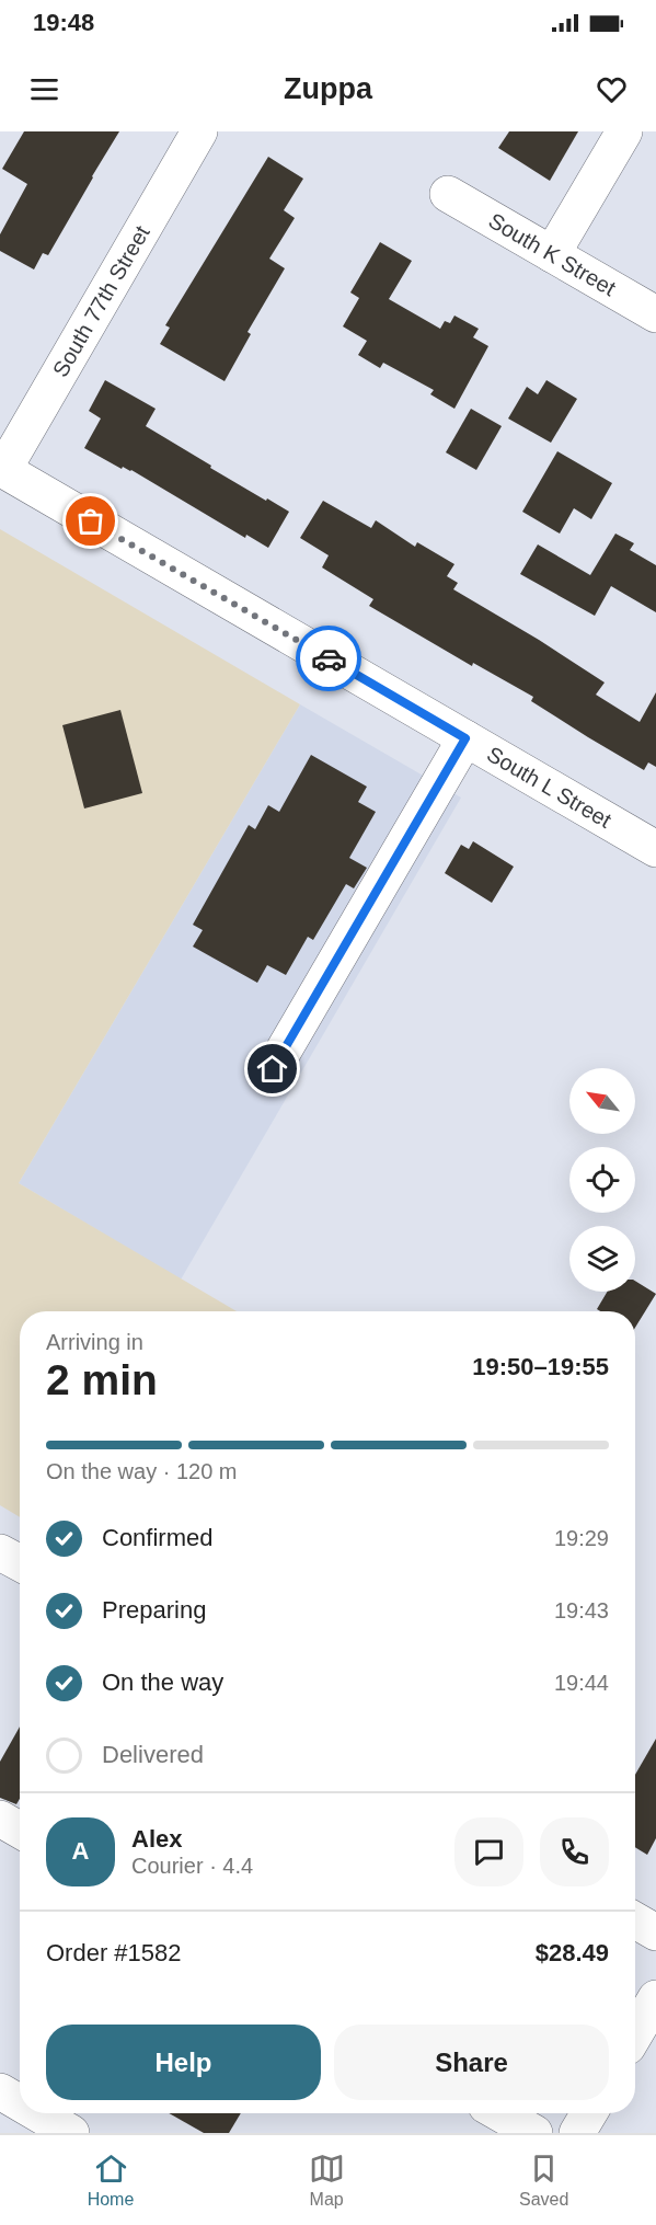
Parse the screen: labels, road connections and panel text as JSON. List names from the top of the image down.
{
  "streets": {
    "street": ["South K Street", "South 77th Street", "South L Street"]
  },
  "crossings": [
    ["South 77th Street", "South L Street"]
  ],
  "north": "top left",
  "page": {
    "status": "19:48",
    "header": "Zuppa",
    "heading": ["2 min", "Arriving in", "19:50–19:55"],
    "panel": [
      "Alex",
      "Courier · 4.4",
      "Order #1582",
      "$28.49"
    ],
    "bar": "On the way · 120 m",
    "list": [
      ["Confirmed", "19:29"],
      ["Preparing", "19:43"],
      ["On the way", "19:44"],
      "Delivered"
    ],
    "round": "A",
    "buttons": ["Help", "Share"],
    "tabs": ["Home", "Map", "Saved"]
  }
}
